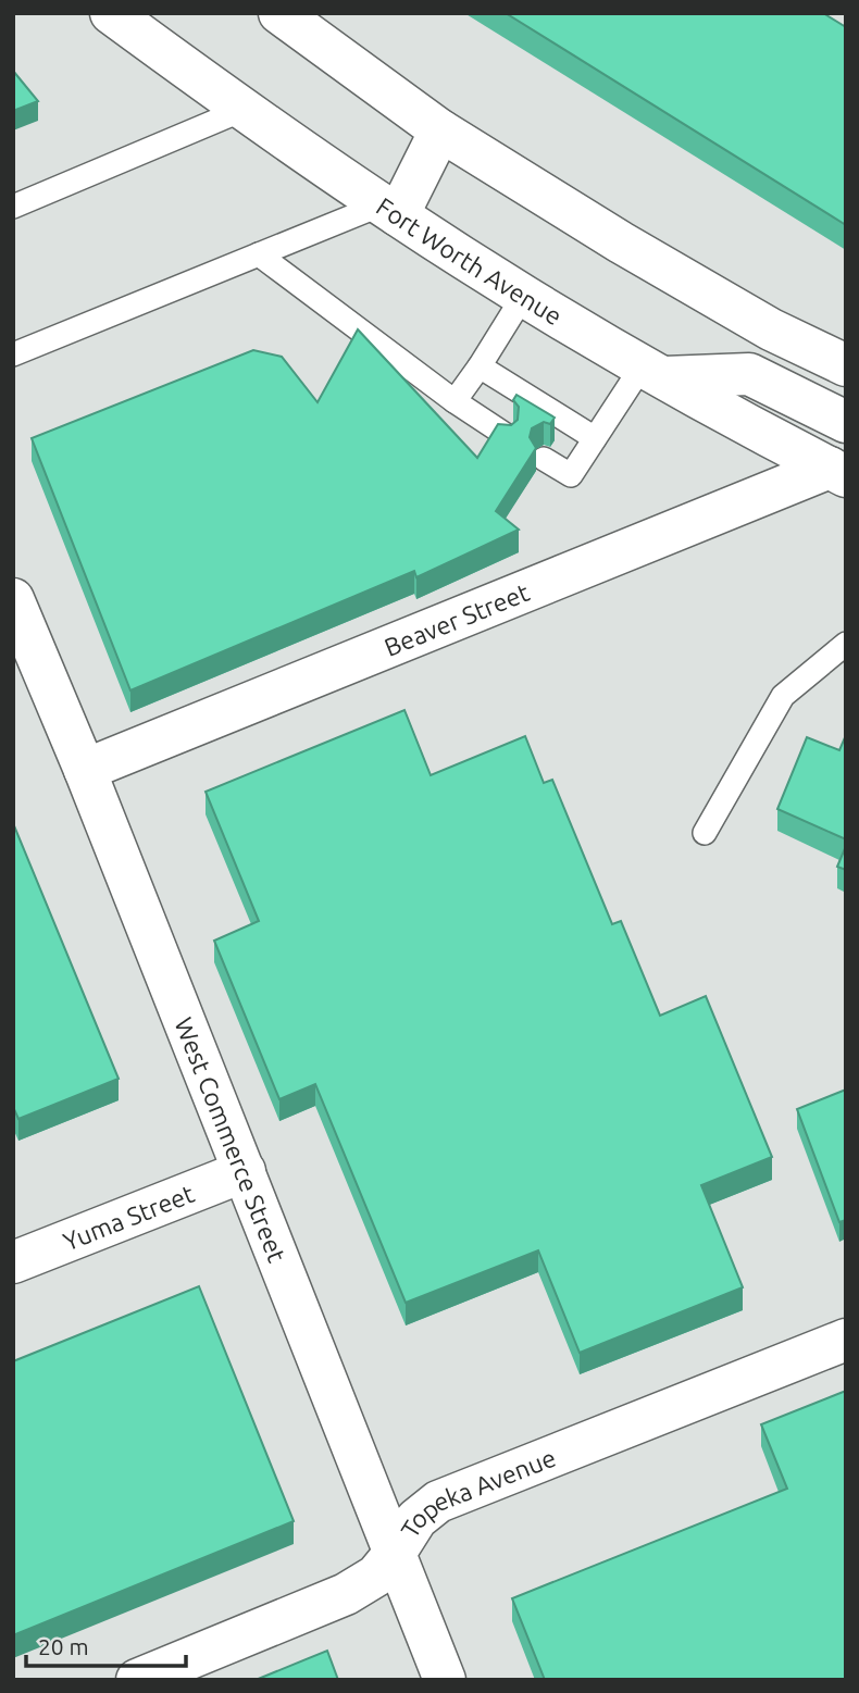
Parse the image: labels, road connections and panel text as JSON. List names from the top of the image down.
{
  "streets": {
    "street": [
      "Fort Worth Avenue",
      "Beaver Street",
      "West Commerce Street",
      "Yuma Street",
      "Topeka Avenue"
    ]
  },
  "crossings": [
    ["Fort Worth Avenue", "Beaver Street"],
    ["Beaver Street", "West Commerce Street"],
    ["West Commerce Street", "Yuma Street"],
    ["West Commerce Street", "Topeka Avenue"]
  ],
  "scale_bar": "20 m"
}
